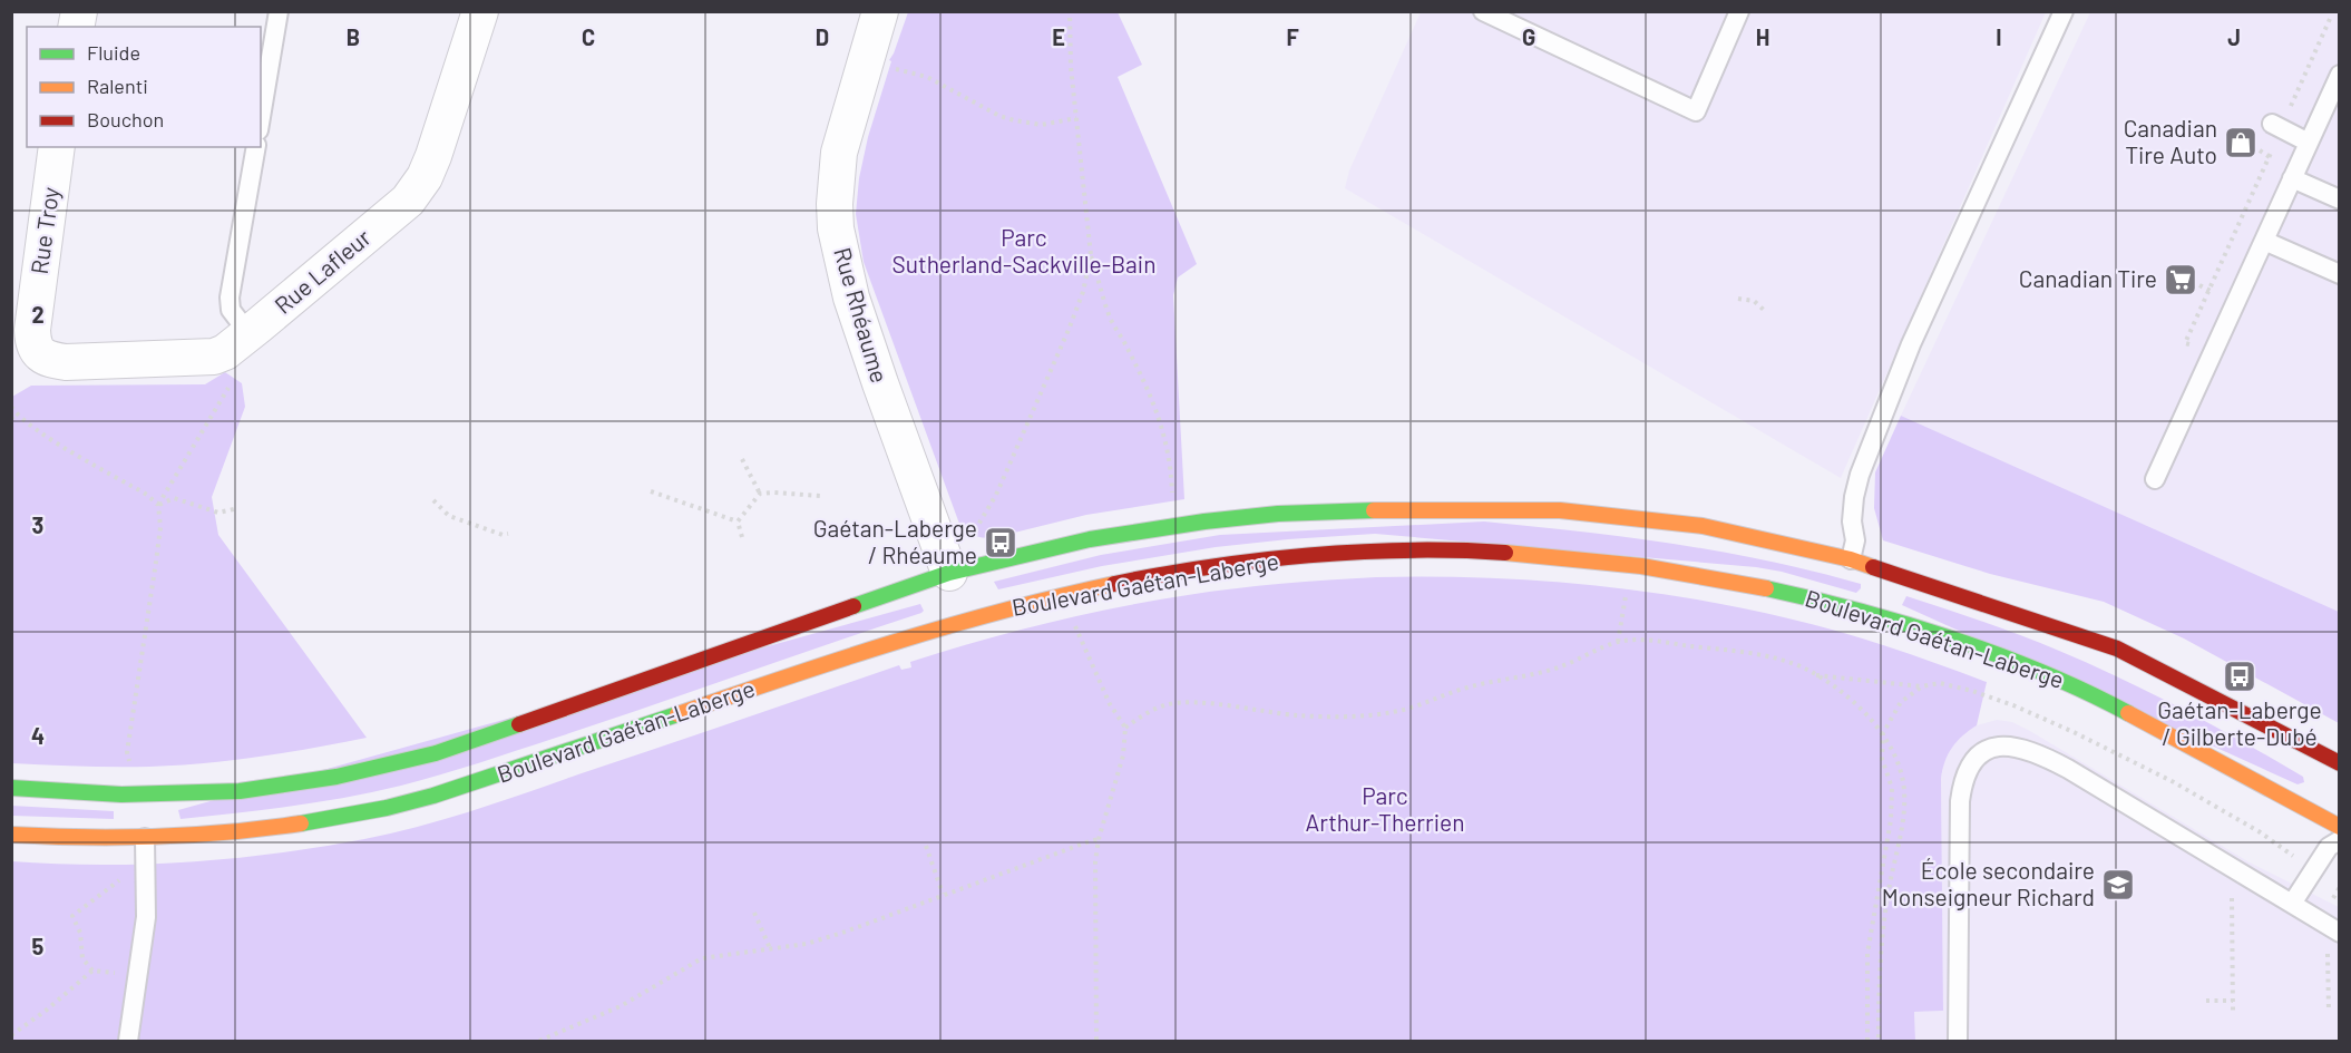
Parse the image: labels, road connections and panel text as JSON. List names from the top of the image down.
{
  "streets": {
    "main road": ["Boulevard Gaétan-Laberge"],
    "street": ["Rue Troy", "Rue Lafleur", "Rue Rhéaume"]
  },
  "crossings": [
    ["Rue Troy", "Rue Lafleur"],
    ["Rue Rhéaume", "Boulevard Gaétan-Laberge"]
  ],
  "parks": ["Parc Sutherland-Sackville-Bain", "Parc Arthur-Therrien"],
  "places": {
    "shop": ["Canadian Tire Auto"],
    "supermarket": ["Canadian Tire"],
    "bus stop": ["Gaétan-Laberge / Rhéaume", "Gaétan-Laberge / Gilberte-Dubé"],
    "school or university": ["École secondaire Monseigneur Richard"]
  },
  "legend": ["Fluide", "Ralenti", "Bouchon"],
  "grid": {
    "columns": [
      "B",
      "C",
      "D",
      "E",
      "F",
      "G",
      "H",
      "I",
      "J"
    ],
    "rows": [
      "2",
      "3",
      "4",
      "5"
    ]
  }
}
